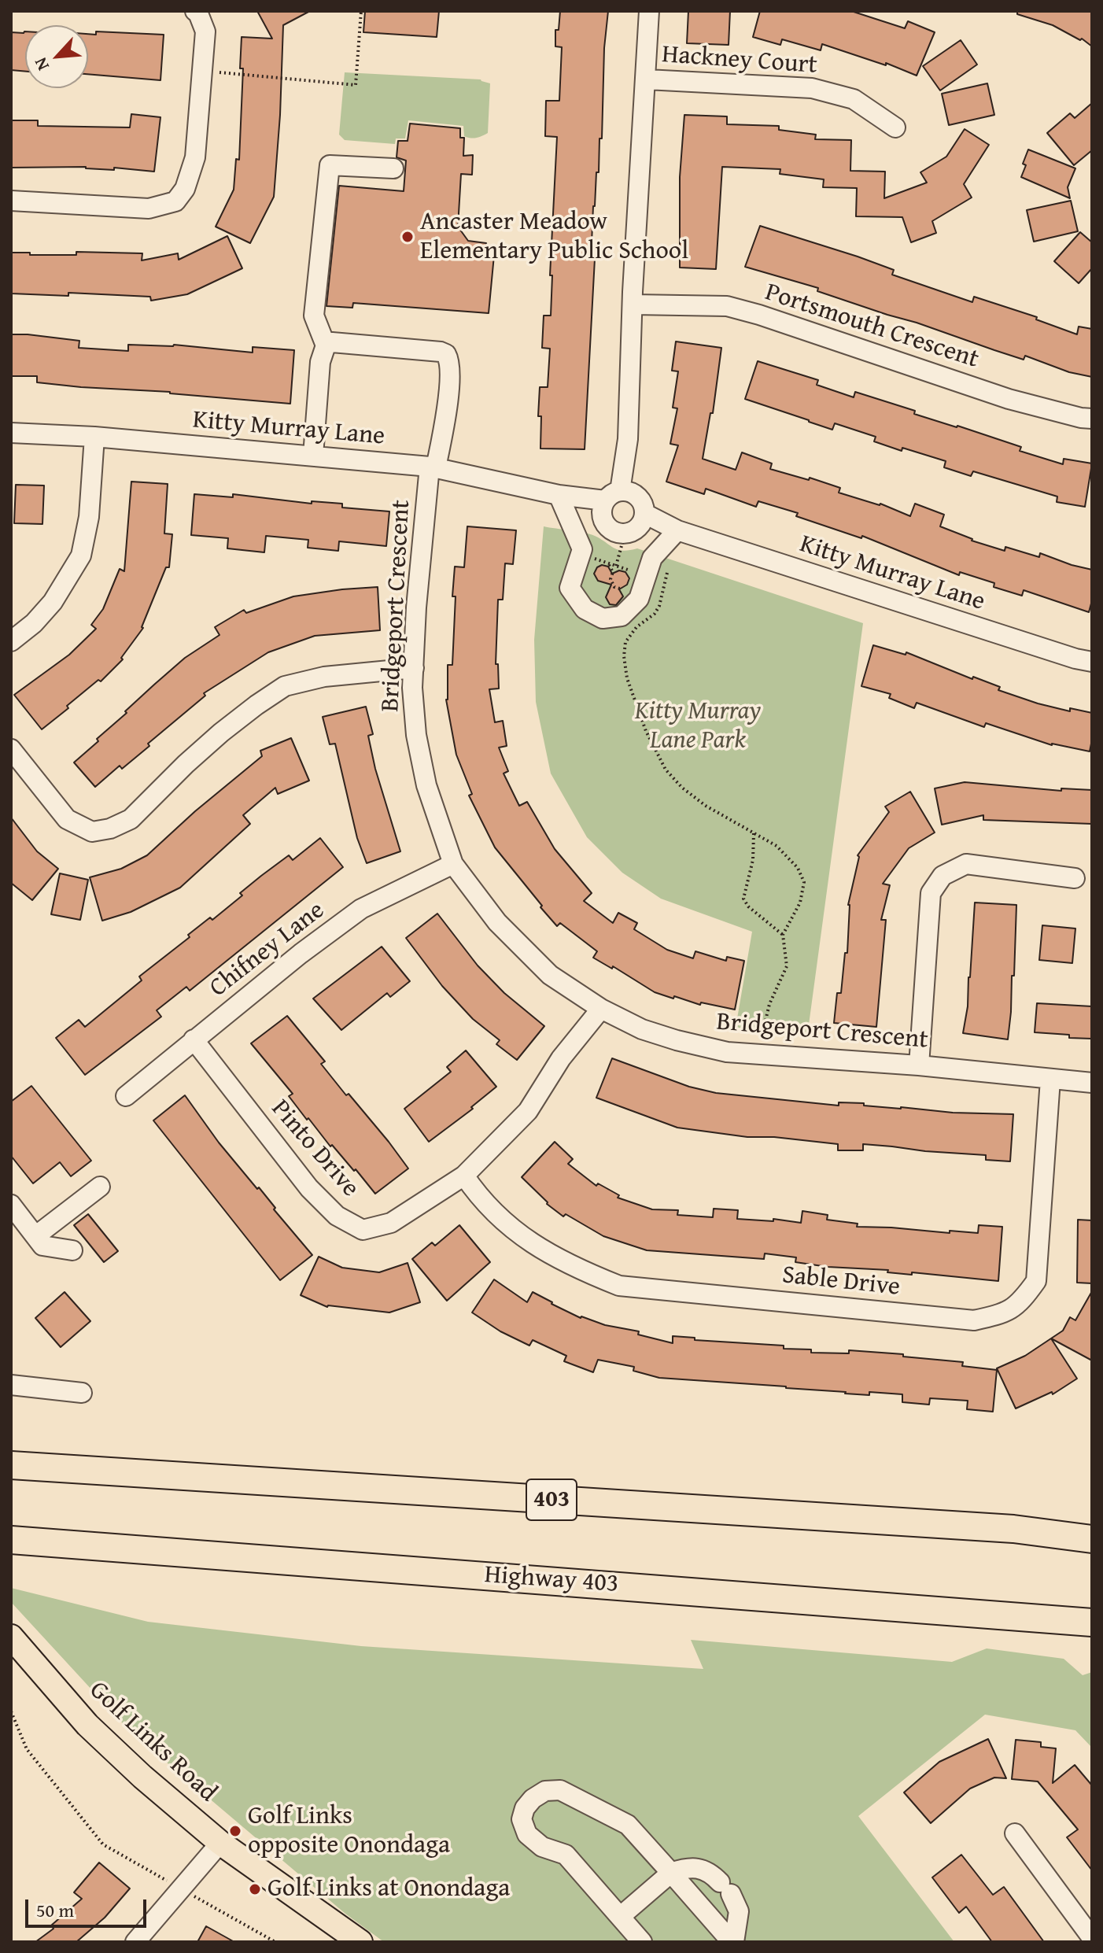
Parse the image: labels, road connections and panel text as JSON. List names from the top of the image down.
{
  "streets": {
    "highway": ["403", "Highway 403"],
    "main road": ["Golf Links Road"],
    "street": [
      "Hackney Court",
      "Portsmouth Crescent",
      "Kitty Murray Lane",
      "Bridgeport Crescent",
      "Chifney Lane",
      "Pinto Drive",
      "Sable Drive"
    ]
  },
  "crossings": [
    ["Kitty Murray Lane", "Bridgeport Crescent"],
    ["Bridgeport Crescent", "Chifney Lane"],
    ["Bridgeport Crescent", "Pinto Drive"],
    ["Bridgeport Crescent", "Sable Drive"],
    ["Chifney Lane", "Pinto Drive"],
    ["Pinto Drive", "Sable Drive"]
  ],
  "parks": ["Kitty Murray Lane Park"],
  "places": ["Ancaster Meadow Elementary Public School", "Golf Links opposite Onondaga", "Golf Links at Onondaga"],
  "scale_bar": "50 m",
  "north": "bottom left"
}
